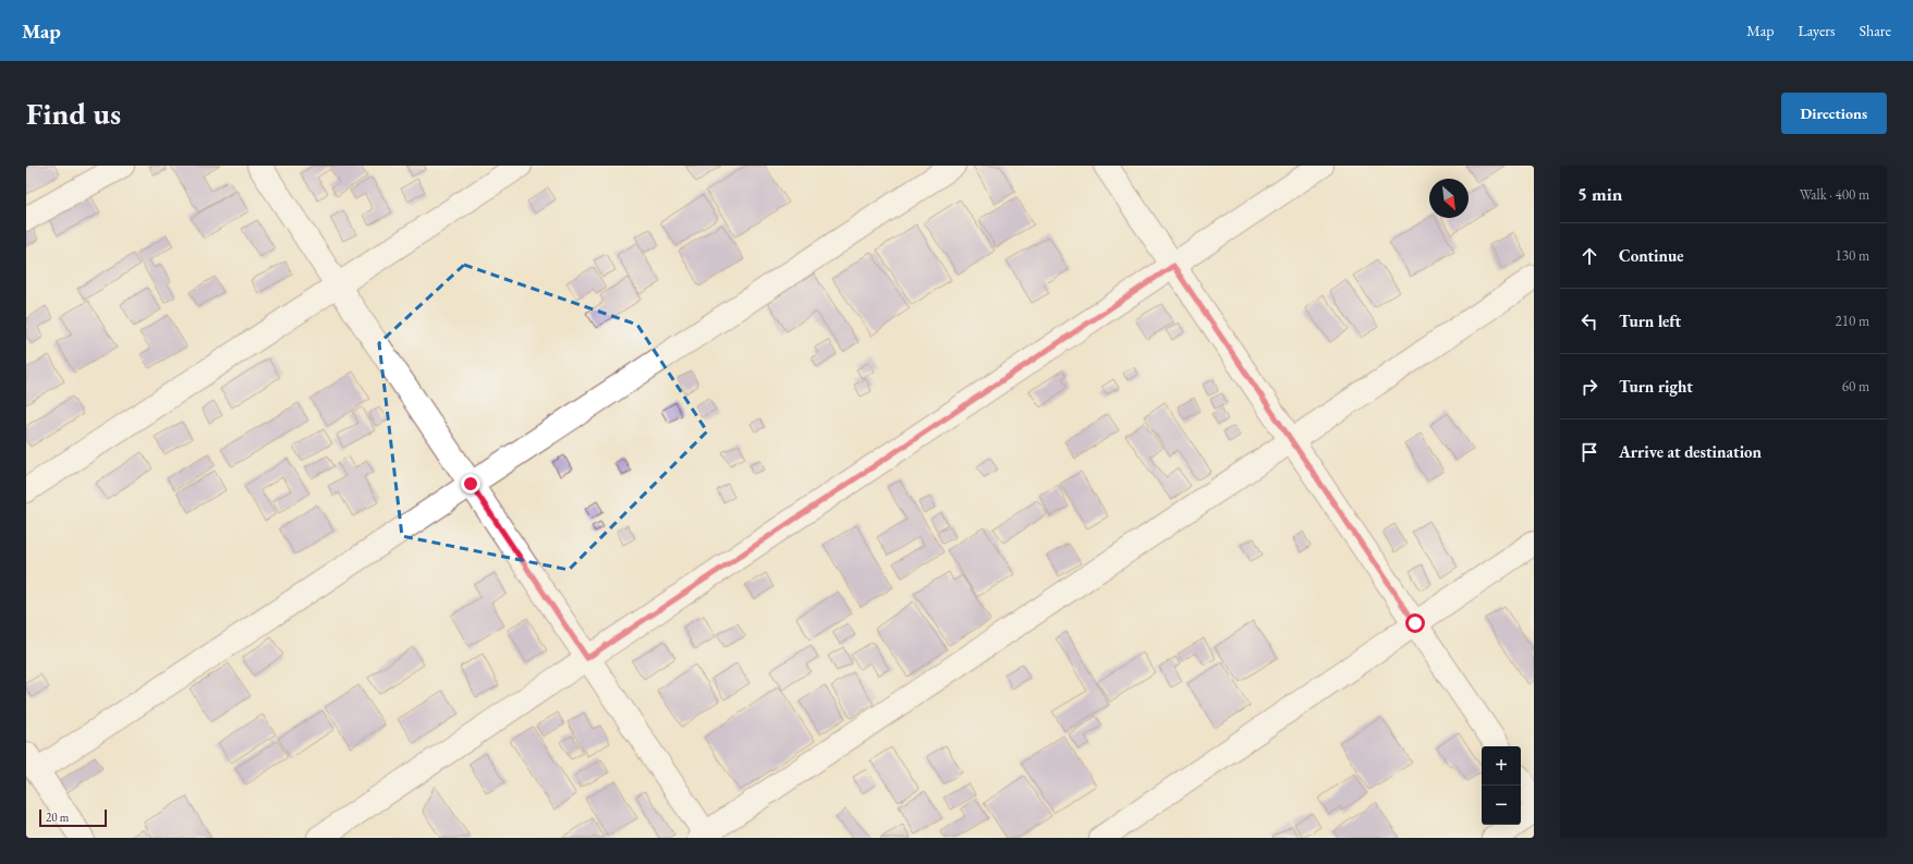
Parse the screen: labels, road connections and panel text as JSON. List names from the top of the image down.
{
  "scale_bar": "20 m",
  "north": "bottom right",
  "page": {
    "header": "Map",
    "nav": ["Map", "Layers", "Share"],
    "buttons": "Directions",
    "title": "Find us",
    "heading": ["5 min", "Walk · 400 m"],
    "list": [
      ["Continue", "130 m"],
      ["Turn left", "210 m"],
      ["Turn right", "60 m"],
      "Arrive at destination"
    ],
    "map_buttons": ["+", "−"],
    "scale": "20 m"
  }
}
